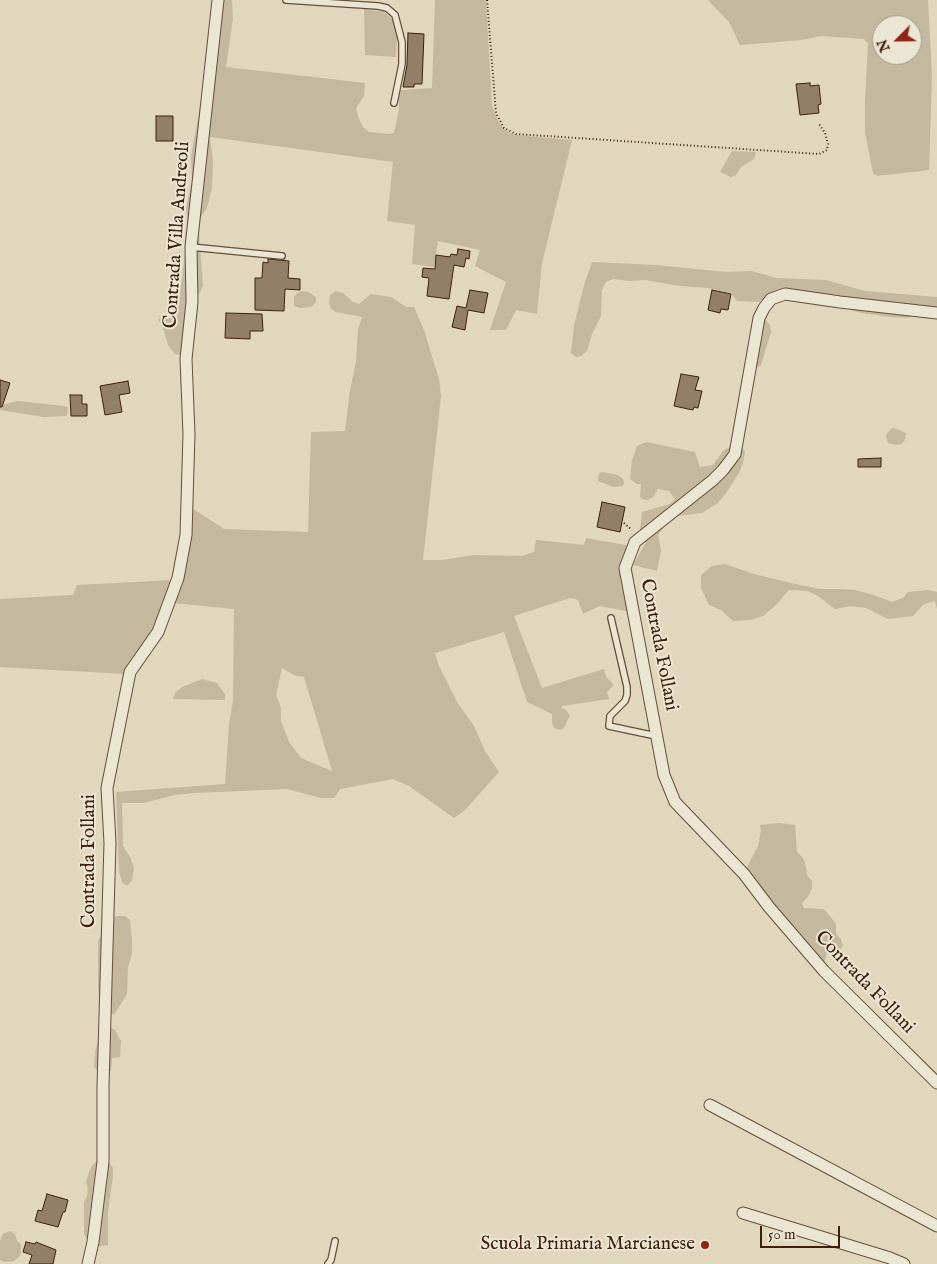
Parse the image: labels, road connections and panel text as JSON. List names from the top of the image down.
{
  "streets": {
    "street": ["Contrada Villa Andreoli", "Contrada Follani"]
  },
  "crossings": [
    ["Contrada Villa Andreoli", "Contrada Follani"]
  ],
  "places": ["Scuola Primaria Marcianese"],
  "scale_bar": "50 m",
  "north": "bottom left"
}
